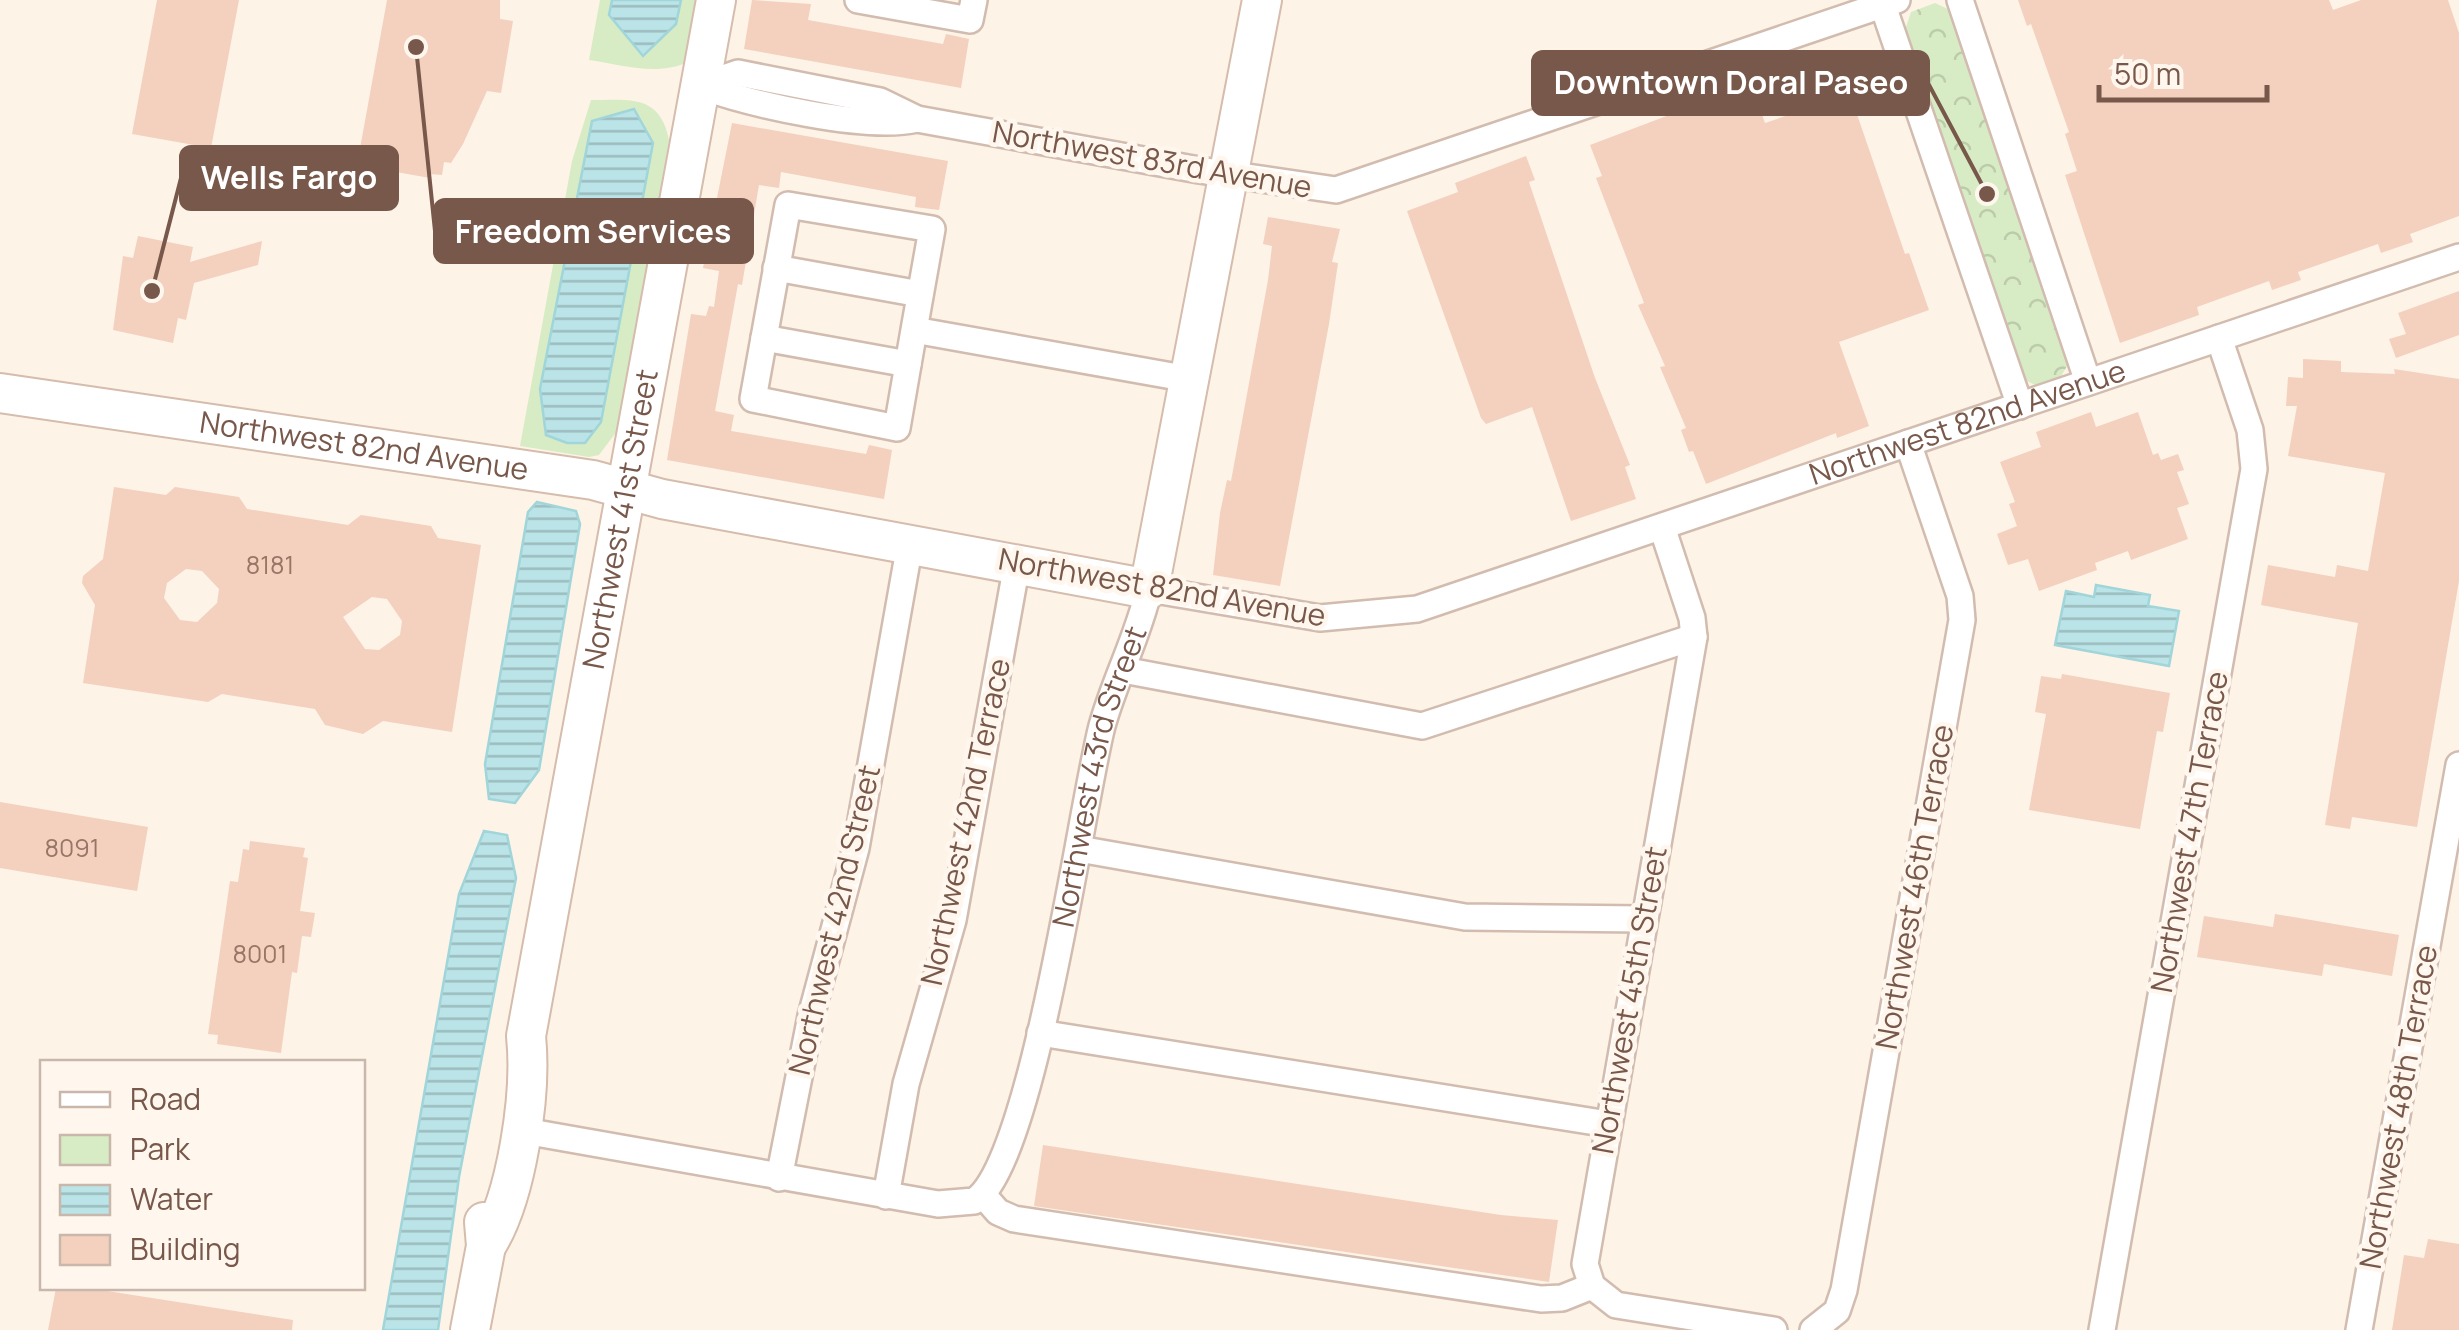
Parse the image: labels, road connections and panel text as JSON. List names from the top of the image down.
{
  "streets": {
    "street": [
      "Northwest 83rd Avenue",
      "Northwest 82nd Avenue",
      "Northwest 41st Street",
      "Northwest 43rd Street",
      "Northwest 42nd Terrace",
      "Northwest 47th Terrace",
      "Northwest 46th Terrace",
      "Northwest 42nd Street",
      "Northwest 45th Street",
      "Northwest 48th Terrace"
    ]
  },
  "crossings": [
    ["Northwest 83rd Avenue", "Northwest 41st Street"],
    ["Northwest 83rd Avenue", "Northwest 43rd Street"],
    ["Northwest 82nd Avenue", "Northwest 41st Street"],
    ["Northwest 82nd Avenue", "Northwest 43rd Street"],
    ["Northwest 82nd Avenue", "Northwest 42nd Terrace"],
    ["Northwest 82nd Avenue", "Northwest 47th Terrace"],
    ["Northwest 82nd Avenue", "Northwest 46th Terrace"],
    ["Northwest 82nd Avenue", "Northwest 42nd Street"],
    ["Northwest 82nd Avenue", "Northwest 45th Street"]
  ],
  "places": ["Freedom Services", "Downtown Doral Paseo", "Wells Fargo"],
  "house_numbers": ["8181", "8091", "8001"],
  "legend": [
    "Road",
    "Park",
    "Water",
    "Building"
  ],
  "scale_bar": "50 m"
}
